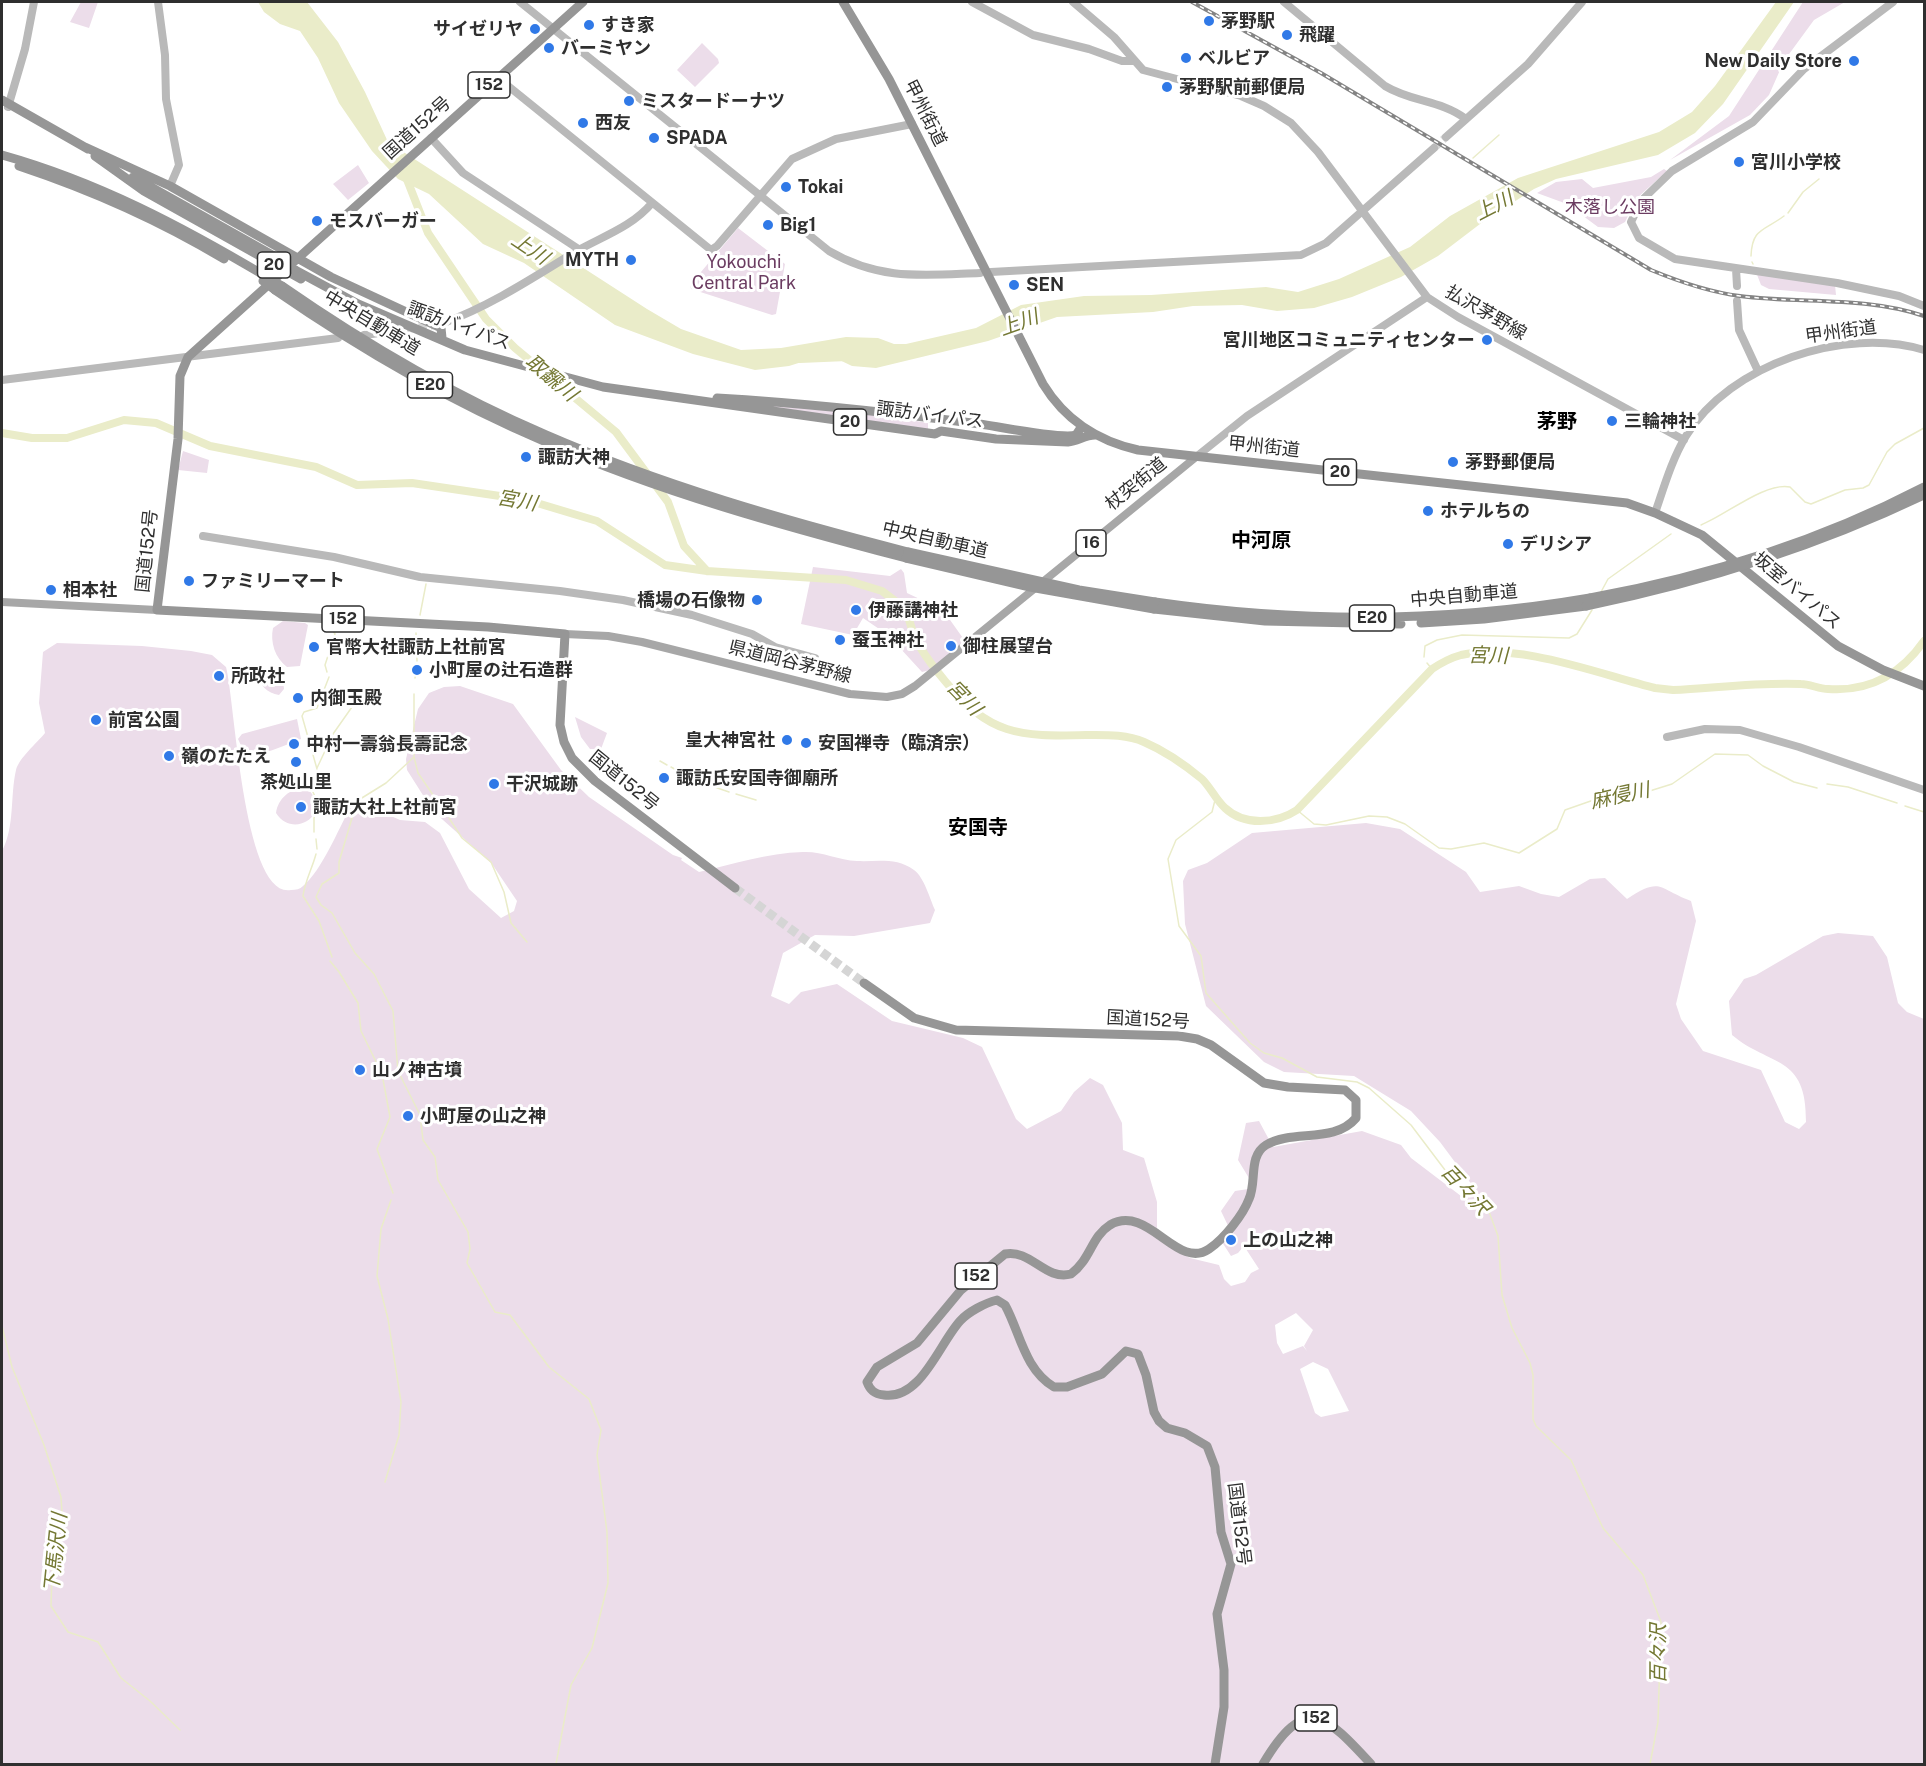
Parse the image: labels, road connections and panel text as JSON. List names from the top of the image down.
{
  "streets": {
    "highway": [
      "152",
      "甲州街道",
      "国道152号",
      "20",
      "中央自動車道",
      "諏訪バイパス",
      "E20",
      "坂室バイパス"
    ],
    "main road": ["杖突街道", "16", "県道岡谷茅野線"],
    "street": ["払沢茅野線"]
  },
  "crossings": [
    ["甲州街道", "払沢茅野線"],
    ["甲州街道", "諏訪バイパス"],
    ["甲州街道", "杖突街道"],
    ["甲州街道", "坂室バイパス"],
    ["国道152号", "20"],
    ["国道152号", "諏訪バイパス"],
    ["国道152号", "県道岡谷茅野線"],
    ["20", "諏訪バイパス"],
    ["杖突街道", "県道岡谷茅野線"]
  ],
  "districts": ["茅野", "中河原", "安国寺"],
  "water": [
    "上川",
    "取飜川",
    "宮川",
    "麻侵川",
    "百々沢",
    "下馬沢川"
  ],
  "parks": ["木落し公園", "Yokouchi Central Park"],
  "places": [
    "茅野駅",
    "すき家",
    "サイゼリヤ",
    "飛躍",
    "バーミヤン",
    "ベルビア",
    "New Daily Store",
    "茅野駅前郵便局",
    "ミスタードーナツ",
    "西友",
    "SPADA",
    "宮川小学校",
    "Tokai",
    "モスバーガー",
    "Big1",
    "MYTH",
    "SEN",
    "宮川地区コミュニティセンター",
    "三輪神社",
    "諏訪大神",
    "茅野郵便局",
    "ホテルちの",
    "デリシア",
    "ファミリーマート",
    "相本社",
    "橋場の石像物",
    "伊藤講神社",
    "蚕玉神社",
    "御柱展望台",
    "官幣大社諏訪上社前宮",
    "小町屋の辻石造群",
    "所政社",
    "内御玉殿",
    "前宮公園",
    "皇大神宮社",
    "安国禅寺（臨済宗）",
    "中村一壽翁長壽記念",
    "嶺のたたえ",
    "茶処山里",
    "諏訪氏安国寺御廟所",
    "干沢城跡",
    "諏訪大社上社前宮",
    "山ノ神古墳",
    "小町屋の山之神",
    "上の山之神"
  ]
}
